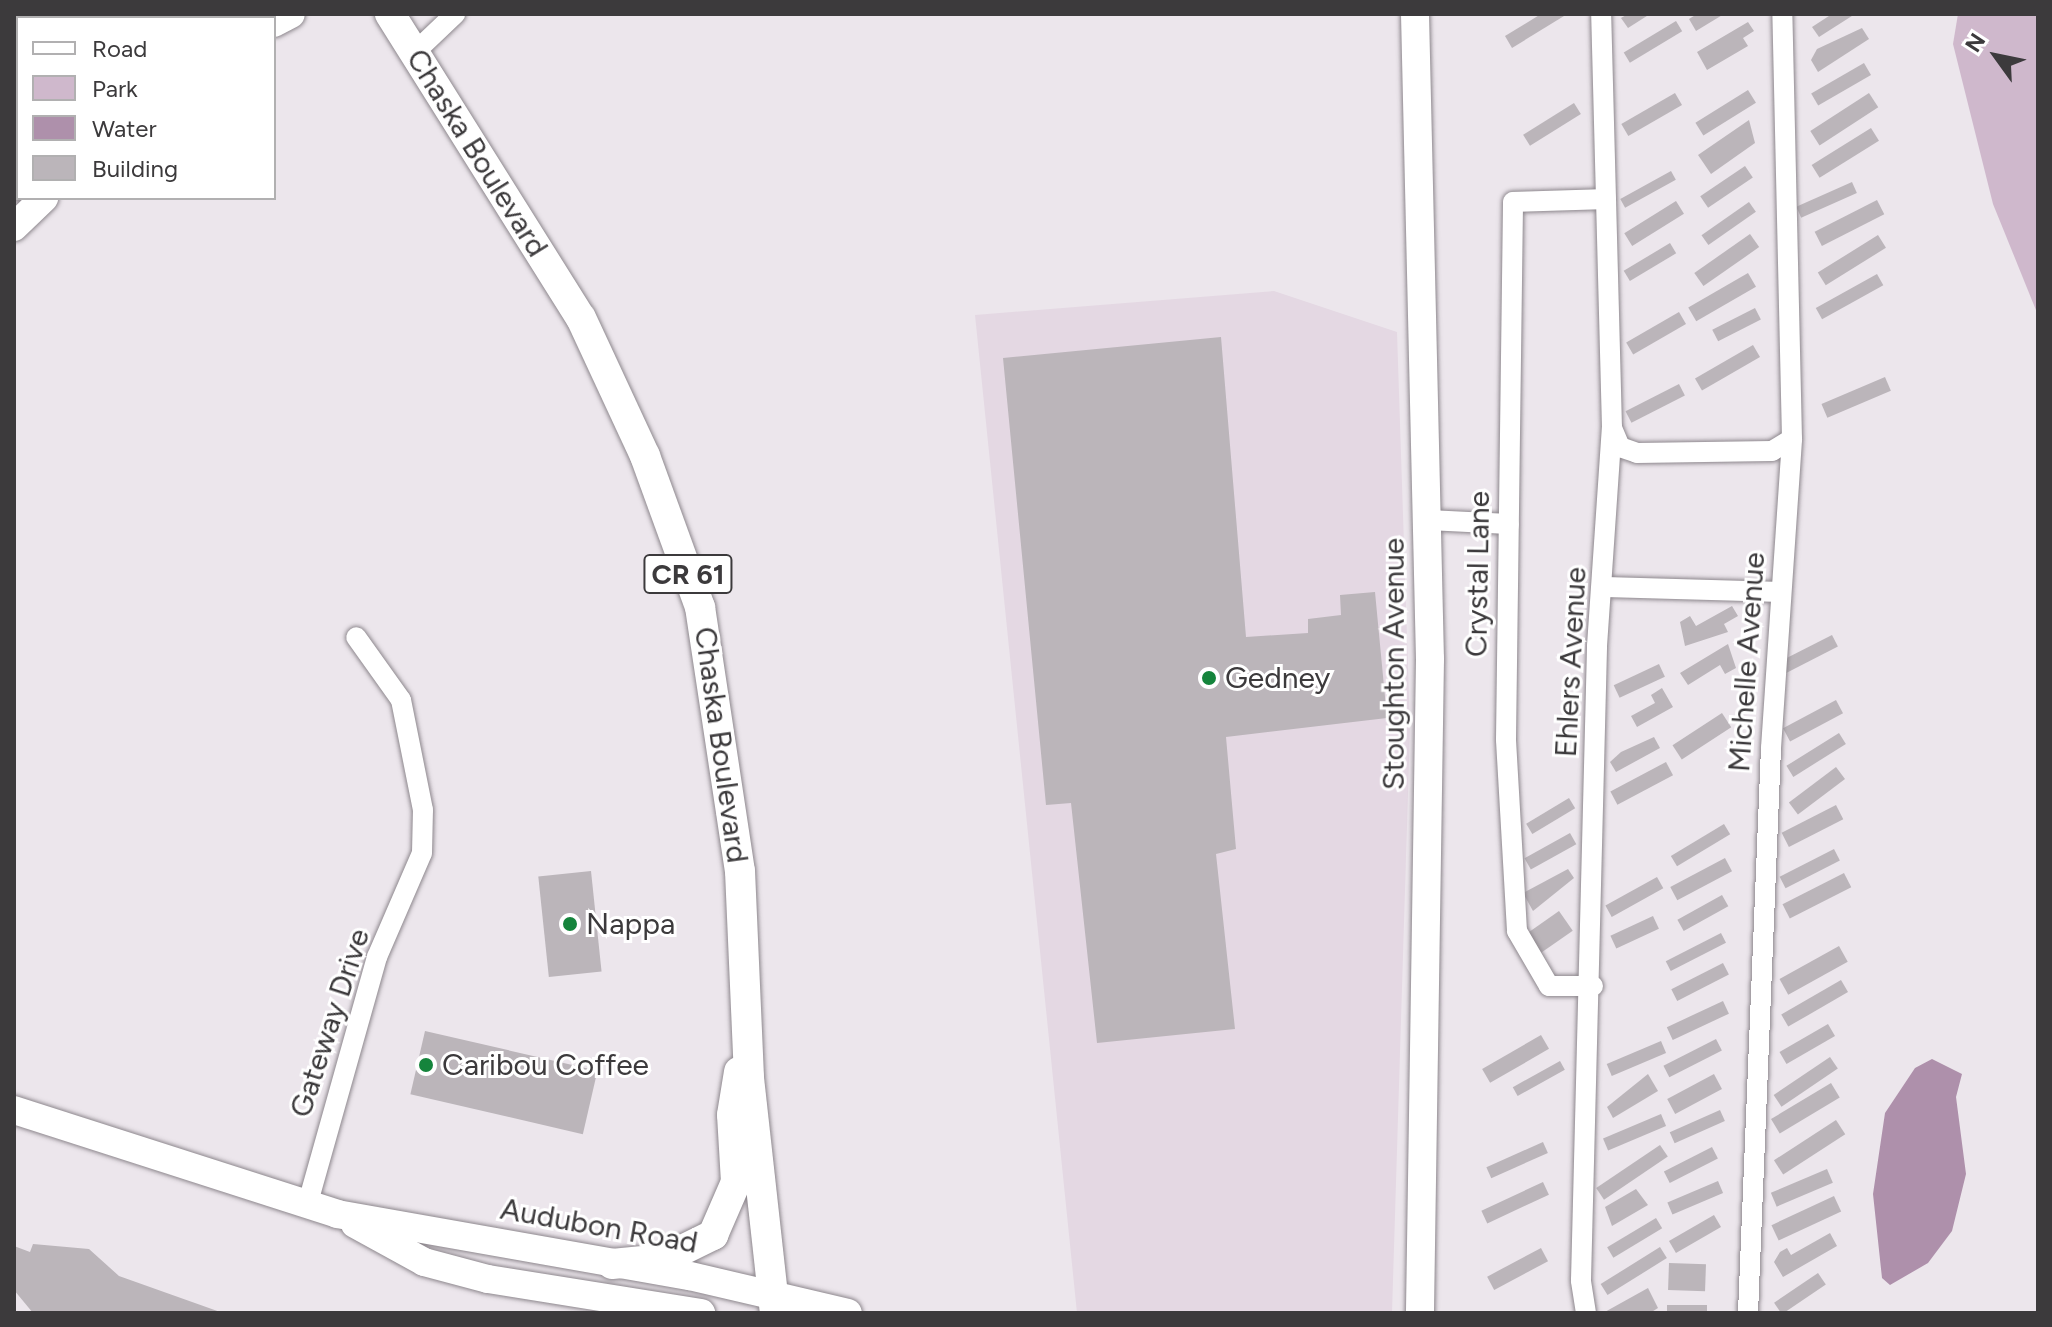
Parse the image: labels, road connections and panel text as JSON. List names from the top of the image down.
{
  "streets": {
    "main road": ["Chaska Boulevard", "CR 61"],
    "street": [
      "Crystal Lane",
      "Ehlers Avenue",
      "Michelle Avenue",
      "Stoughton Avenue",
      "Gateway Drive",
      "Audubon Road"
    ]
  },
  "crossings": [
    ["Chaska Boulevard", "Audubon Road"],
    ["Crystal Lane", "Ehlers Avenue"],
    ["Gateway Drive", "Audubon Road"]
  ],
  "places": ["Gedney", "Nappa", "Caribou Coffee"],
  "legend": [
    "Road",
    "Park",
    "Water",
    "Building"
  ],
  "north": "top left"
}
